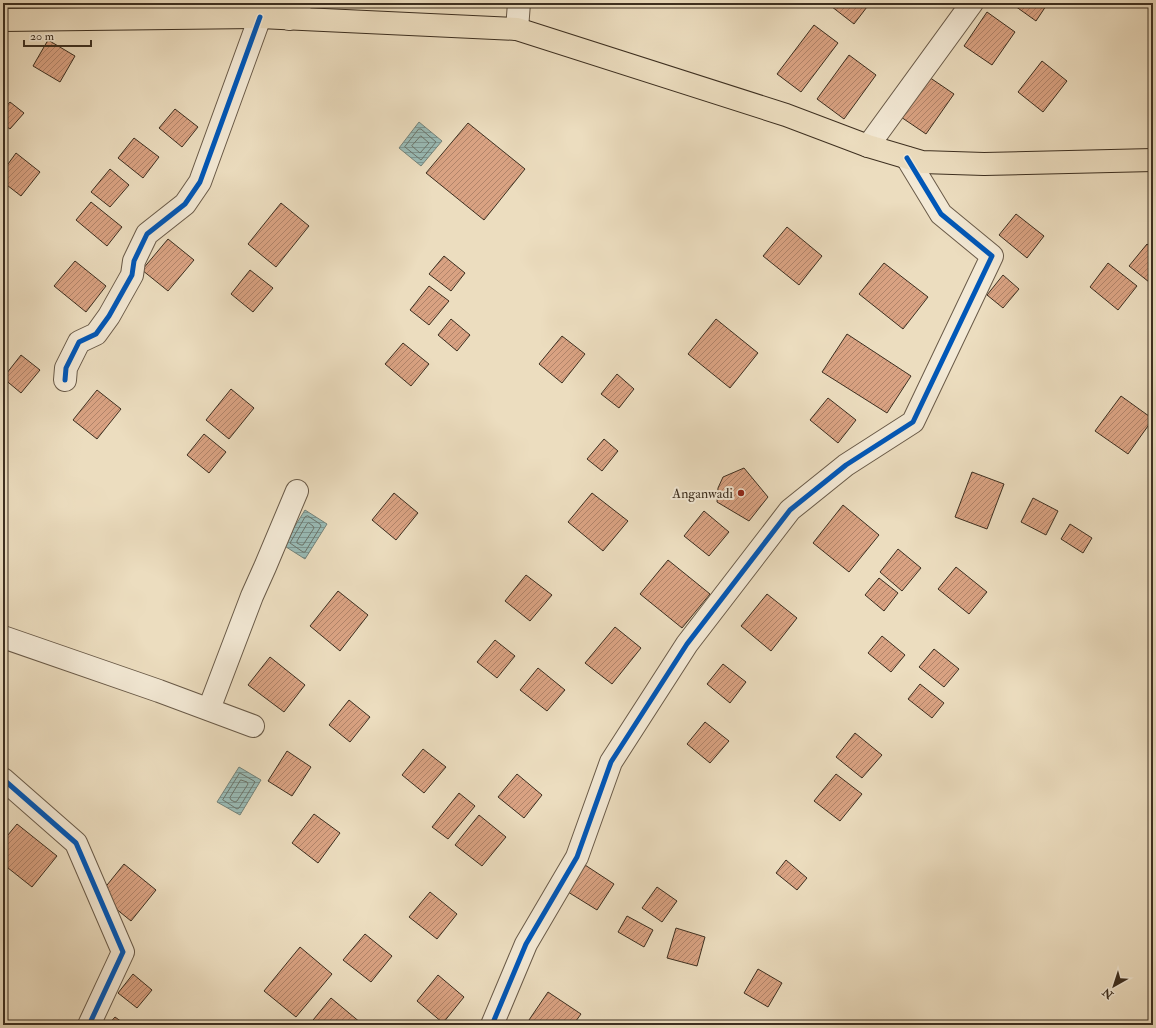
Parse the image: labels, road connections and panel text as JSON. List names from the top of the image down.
{
  "places": ["Anganwadi"],
  "scale_bar": "20 m",
  "north": "bottom left"
}
